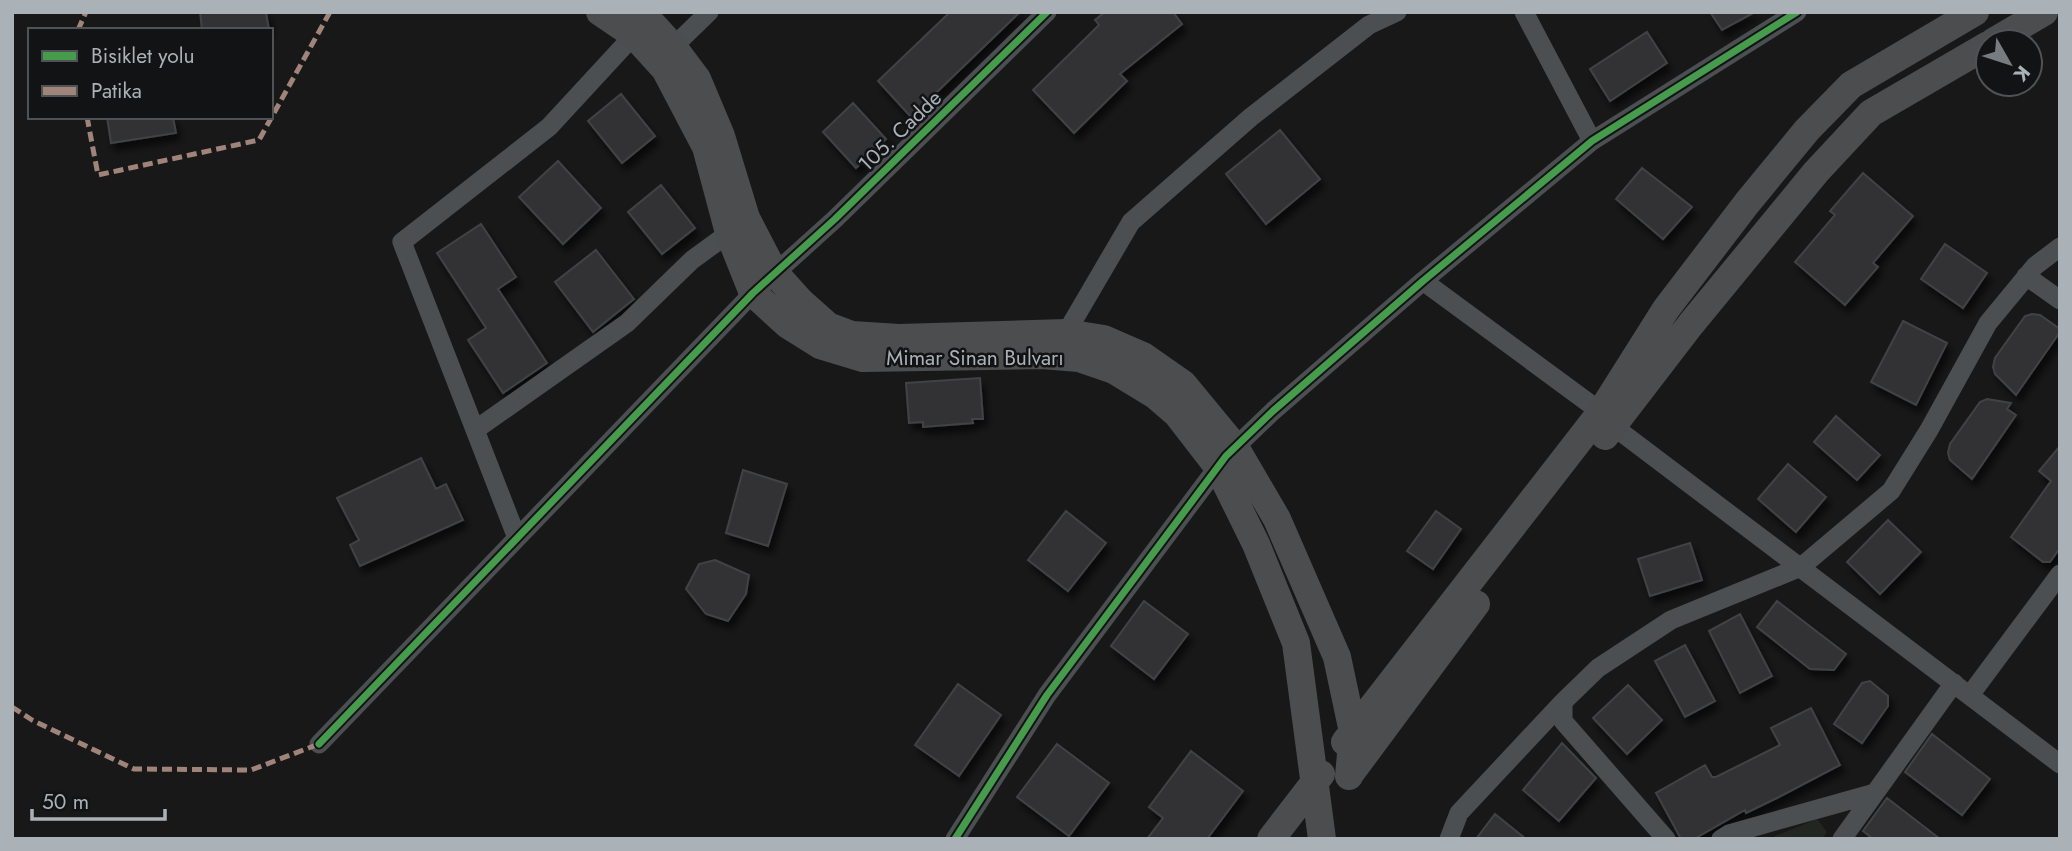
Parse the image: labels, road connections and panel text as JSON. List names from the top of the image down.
{
  "streets": {
    "main road": ["Mimar Sinan Bulvarı"],
    "street": ["105. Cadde"]
  },
  "crossings": [
    ["105. Cadde", "Mimar Sinan Bulvarı"]
  ],
  "legend": ["Bisiklet yolu", "Patika"],
  "scale_bar": "50 m",
  "north": "bottom right"
}
